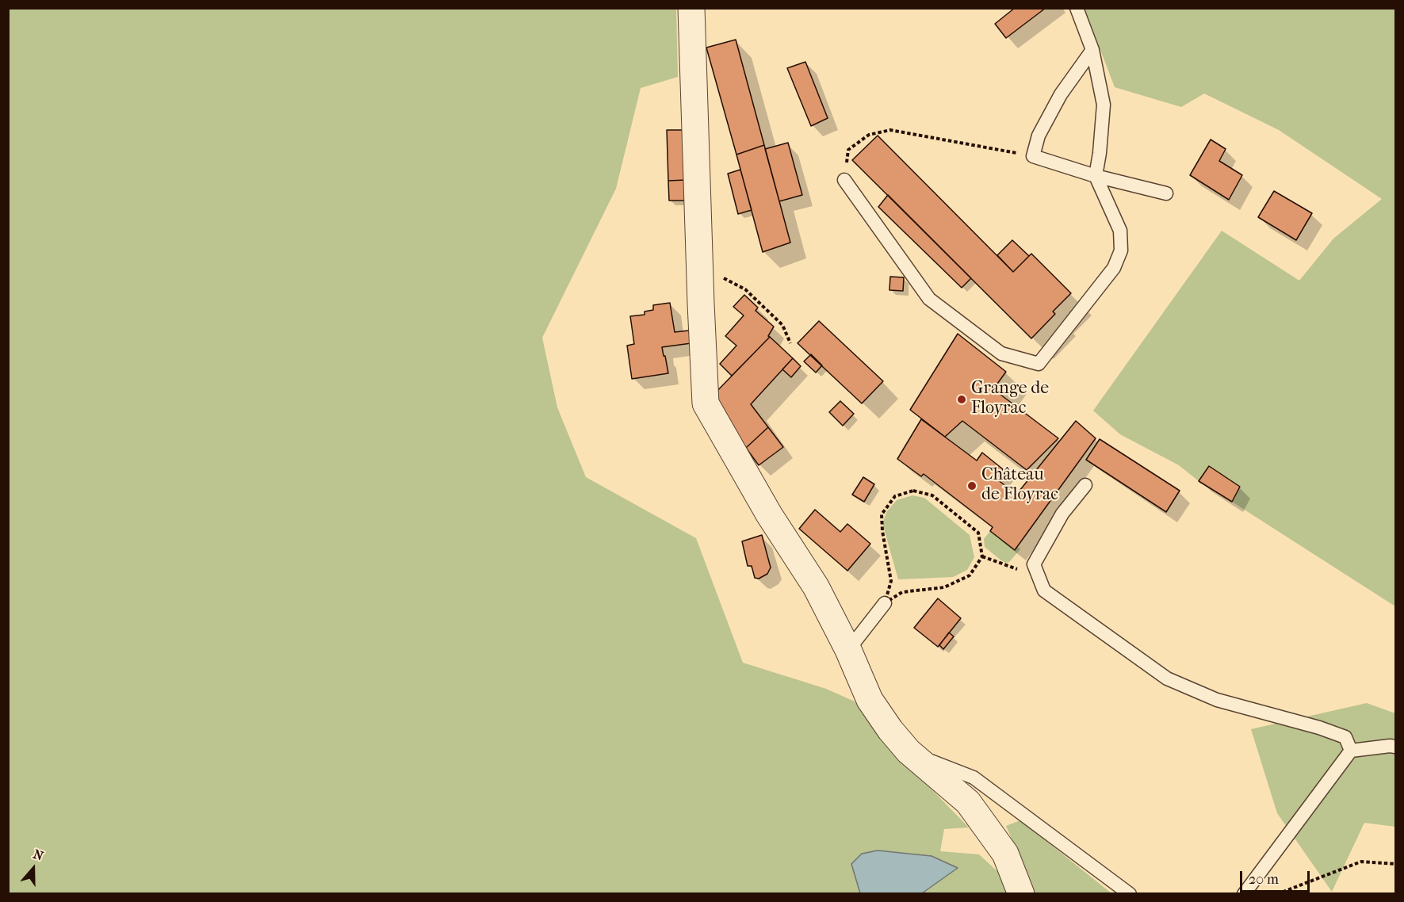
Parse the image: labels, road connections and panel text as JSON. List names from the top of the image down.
{
  "places": ["Grange de Floyrac", "Château de Floyrac"],
  "scale_bar": "20 m",
  "north": "top"
}
